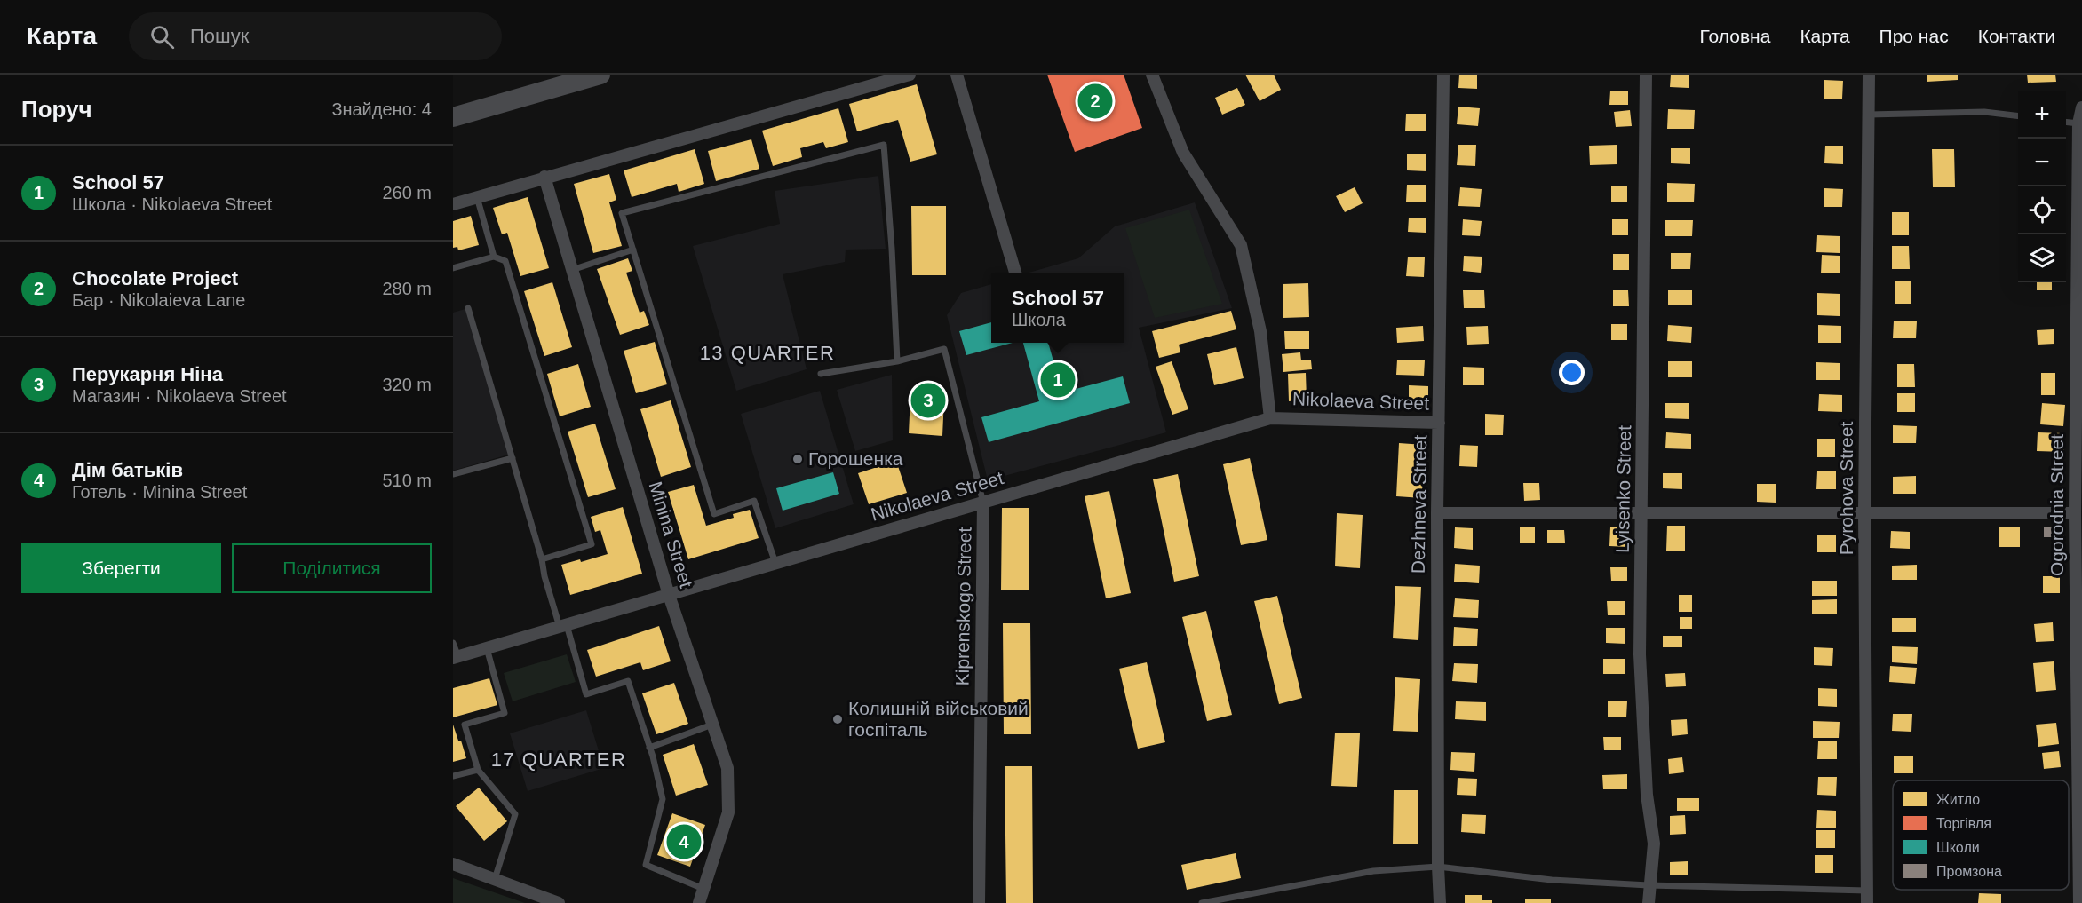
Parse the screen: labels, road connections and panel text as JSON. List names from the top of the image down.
{
  "streets": {
    "street": [
      "Nikolaeva Street",
      "Pyrohova Street",
      "Lyisenko Street",
      "Dezhneva Street",
      "Ogorodnia Street",
      "Minina Street",
      "Kiprenskogo Street"
    ]
  },
  "crossings": [
    ["Nikolaeva Street", "Dezhneva Street"],
    ["Nikolaeva Street", "Minina Street"],
    ["Nikolaeva Street", "Kiprenskogo Street"]
  ],
  "districts": ["13 QUARTER", "17 QUARTER"],
  "places": ["Горошенка", "Колишній військовий госпіталь"],
  "legend": [
    "Житло",
    "Торгівля",
    "Школи",
    "Промзона"
  ],
  "page": {
    "header": "Карта",
    "search": "Пошук",
    "nav": [
      "Головна",
      "Карта",
      "Про нас",
      "Контакти"
    ],
    "heading": ["Поруч", "Знайдено: 4"],
    "pins": [
      "2",
      "1",
      "3",
      "4"
    ],
    "map_buttons": ["+", "−"],
    "list": [
      {
        "mark": "1",
        "name": "School 57",
        "note": "Школа · Nikolaeva Street",
        "value": "260 m"
      },
      {
        "mark": "2",
        "name": "Chocolate Project",
        "note": "Бар · Nikolaieva Lane",
        "value": "280 m"
      },
      {
        "mark": "3",
        "name": "Перукарня Ніна",
        "note": "Магазин · Nikolaeva Street",
        "value": "320 m"
      },
      {
        "mark": "4",
        "name": "Дім батьків",
        "note": "Готель · Minina Street",
        "value": "510 m"
      }
    ],
    "popup": ["School 57", "Школа"],
    "buttons": ["Зберегти", "Поділитися"]
  }
}
